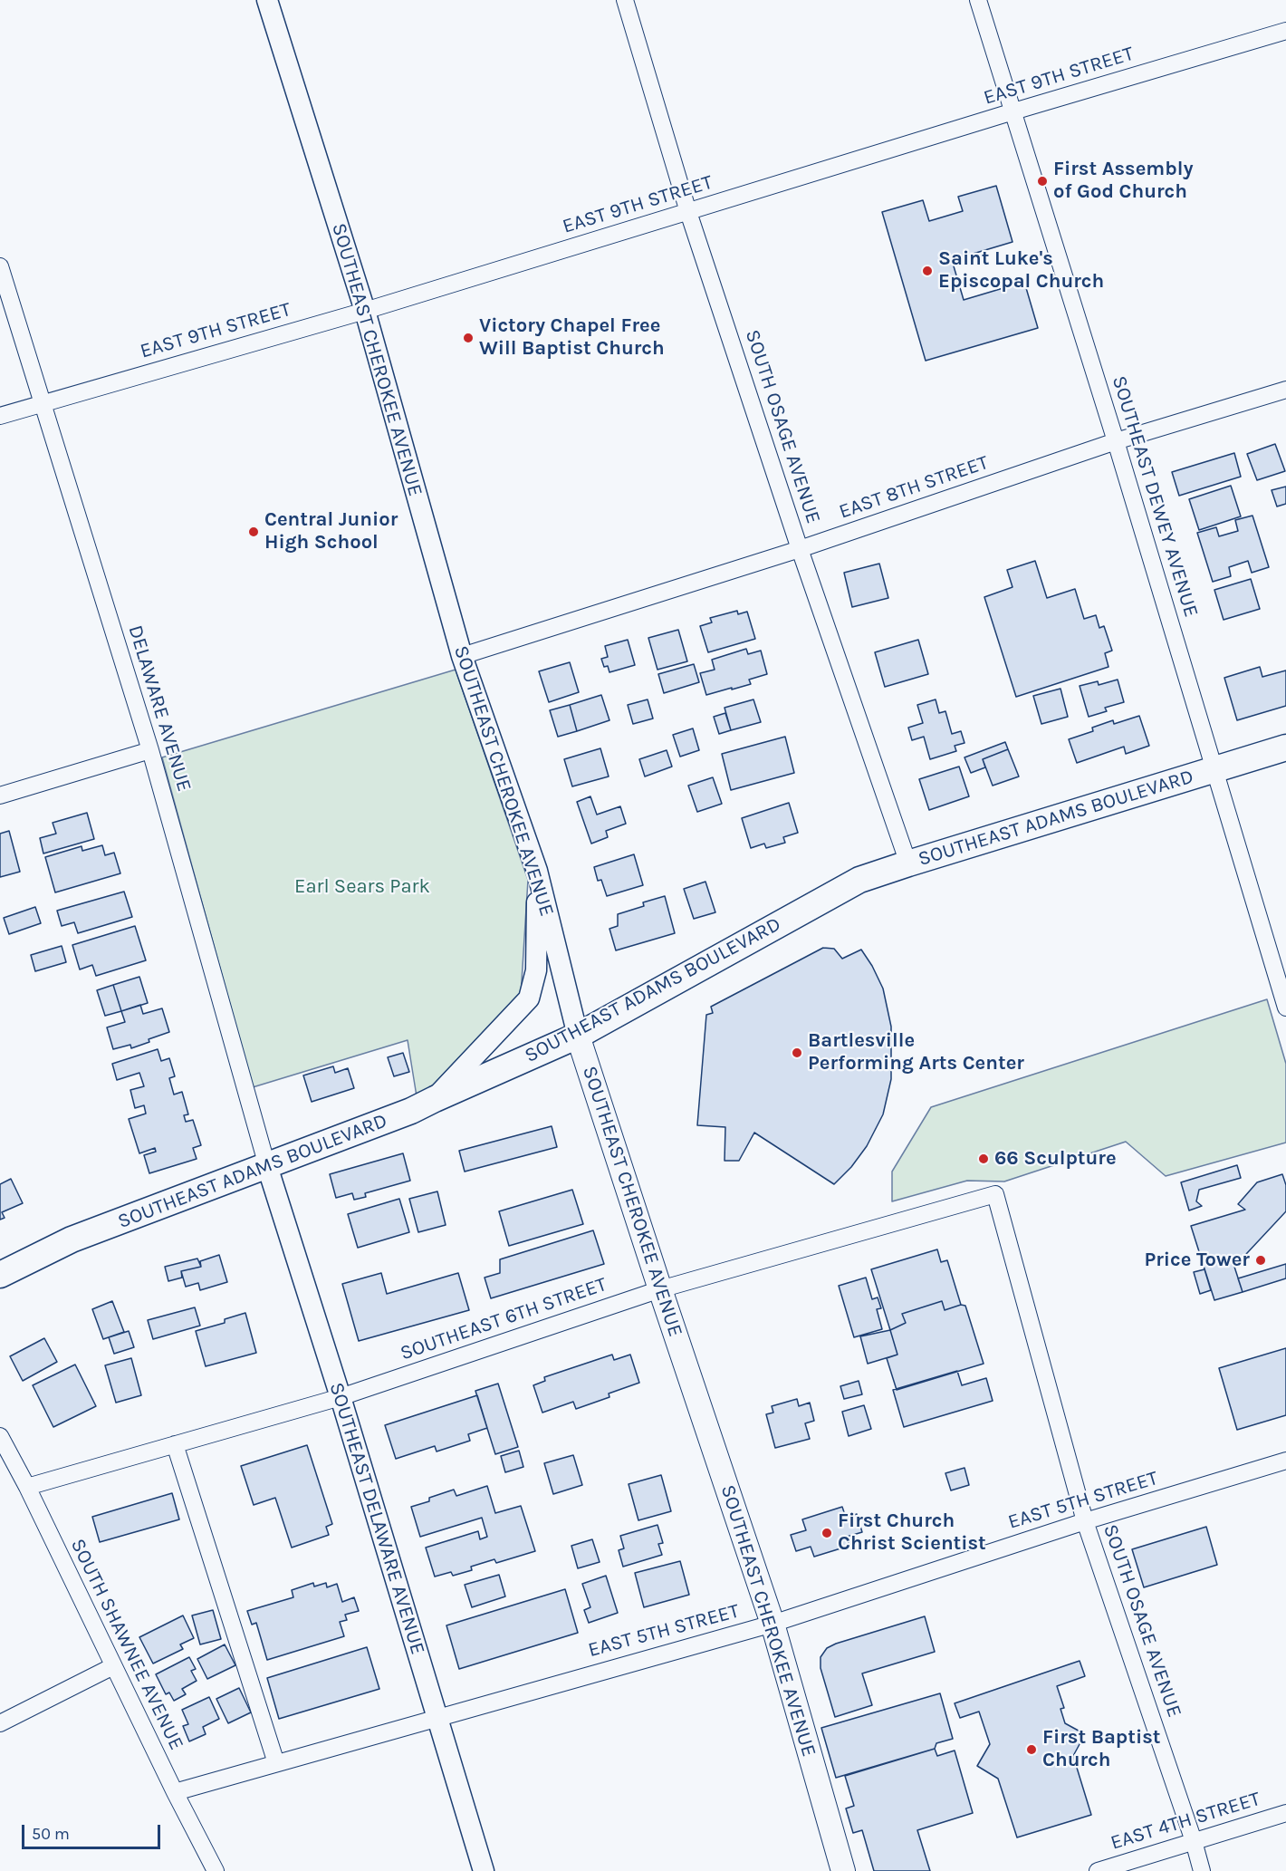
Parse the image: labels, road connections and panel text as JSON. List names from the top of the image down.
{
  "streets": {
    "main road": ["SOUTHEAST CHEROKEE AVENUE", "SOUTHEAST ADAMS BOULEVARD"],
    "street": [
      "EAST 9TH STREET",
      "SOUTH OSAGE AVENUE",
      "EAST 8TH STREET",
      "SOUTHEAST DEWEY AVENUE",
      "DELAWARE AVENUE",
      "SOUTHEAST 6TH STREET",
      "EAST 5TH STREET",
      "SOUTHEAST DELAWARE AVENUE",
      "SOUTH SHAWNEE AVENUE",
      "EAST 4TH STREET"
    ]
  },
  "crossings": [
    ["EAST 9TH STREET", "SOUTHEAST CHEROKEE AVENUE"],
    ["EAST 9TH STREET", "SOUTH OSAGE AVENUE"],
    ["EAST 9TH STREET", "SOUTHEAST DEWEY AVENUE"],
    ["EAST 9TH STREET", "DELAWARE AVENUE"],
    ["SOUTHEAST CHEROKEE AVENUE", "EAST 8TH STREET"],
    ["SOUTHEAST CHEROKEE AVENUE", "SOUTHEAST ADAMS BOULEVARD"],
    ["SOUTHEAST CHEROKEE AVENUE", "SOUTHEAST 6TH STREET"],
    ["SOUTHEAST CHEROKEE AVENUE", "EAST 5TH STREET"],
    ["SOUTH OSAGE AVENUE", "EAST 8TH STREET"],
    ["SOUTH OSAGE AVENUE", "SOUTHEAST ADAMS BOULEVARD"],
    ["SOUTH OSAGE AVENUE", "SOUTHEAST 6TH STREET"],
    ["SOUTH OSAGE AVENUE", "EAST 5TH STREET"],
    ["SOUTH OSAGE AVENUE", "EAST 4TH STREET"],
    ["EAST 8TH STREET", "SOUTHEAST DEWEY AVENUE"],
    ["SOUTHEAST DEWEY AVENUE", "SOUTHEAST ADAMS BOULEVARD"],
    ["DELAWARE AVENUE", "SOUTHEAST ADAMS BOULEVARD"],
    ["DELAWARE AVENUE", "SOUTHEAST DELAWARE AVENUE"],
    ["SOUTHEAST ADAMS BOULEVARD", "SOUTHEAST DELAWARE AVENUE"],
    ["SOUTHEAST 6TH STREET", "SOUTHEAST DELAWARE AVENUE"],
    ["SOUTHEAST 6TH STREET", "SOUTH SHAWNEE AVENUE"],
    ["EAST 5TH STREET", "SOUTHEAST DELAWARE AVENUE"],
    ["EAST 5TH STREET", "SOUTH SHAWNEE AVENUE"]
  ],
  "parks": ["Earl Sears Park"],
  "places": [
    "First Assembly of God Church",
    "Saint Luke's Episcopal Church",
    "Victory Chapel Free Will Baptist Church",
    "Central Junior High School",
    "Bartlesville Performing Arts Center",
    "66 Sculpture",
    "Price Tower",
    "First Church Christ Scientist",
    "First Baptist Church"
  ],
  "scale_bar": "50 m"
}
